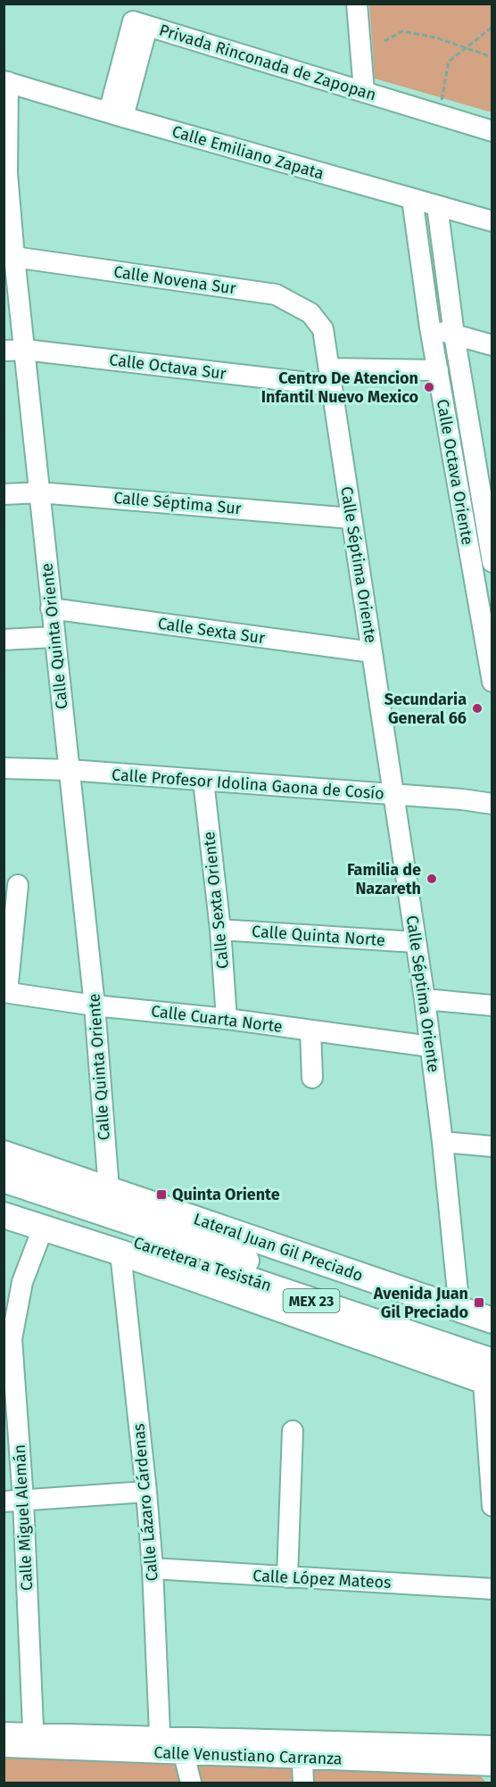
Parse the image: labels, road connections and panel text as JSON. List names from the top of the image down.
{
  "streets": {
    "main road": ["Lateral Juan Gil Preciado", "Carretera a Tesistán", "MEX 23"],
    "street": [
      "Privada Rinconada de Zapopan",
      "Calle Emiliano Zapata",
      "Calle Novena Sur",
      "Calle Octava Sur",
      "Calle Octava Oriente",
      "Calle Séptima Sur",
      "Calle Séptima Oriente",
      "Calle Sexta Sur",
      "Calle Quinta Oriente",
      "Calle Profesor Idolina Gaona de Cosío",
      "Calle Sexta Oriente",
      "Calle Quinta Norte",
      "Calle Cuarta Norte",
      "Calle Lázaro Cárdenas",
      "Calle Miguel Alemán",
      "Calle López Mateos",
      "Calle Venustiano Carranza"
    ]
  },
  "crossings": [
    ["Privada Rinconada de Zapopan", "Calle Emiliano Zapata"],
    ["Calle Emiliano Zapata", "Calle Octava Oriente"],
    ["Calle Emiliano Zapata", "Calle Quinta Oriente"],
    ["Calle Novena Sur", "Calle Séptima Oriente"],
    ["Calle Novena Sur", "Calle Quinta Oriente"],
    ["Calle Octava Sur", "Calle Séptima Oriente"],
    ["Calle Octava Sur", "Calle Quinta Oriente"],
    ["Calle Séptima Sur", "Calle Séptima Oriente"],
    ["Calle Séptima Sur", "Calle Quinta Oriente"],
    ["Calle Séptima Oriente", "Calle Sexta Sur"],
    ["Calle Séptima Oriente", "Calle Profesor Idolina Gaona de Cosío"],
    ["Calle Séptima Oriente", "Calle Quinta Norte"],
    ["Calle Séptima Oriente", "Calle Cuarta Norte"],
    ["Calle Séptima Oriente", "Lateral Juan Gil Preciado"],
    ["Calle Sexta Sur", "Calle Quinta Oriente"],
    ["Calle Quinta Oriente", "Calle Profesor Idolina Gaona de Cosío"],
    ["Calle Quinta Oriente", "Calle Cuarta Norte"],
    ["Calle Quinta Oriente", "Lateral Juan Gil Preciado"],
    ["Calle Profesor Idolina Gaona de Cosío", "Calle Sexta Oriente"],
    ["Calle Sexta Oriente", "Calle Quinta Norte"],
    ["Calle Sexta Oriente", "Calle Cuarta Norte"],
    ["Calle Lázaro Cárdenas", "Calle López Mateos"],
    ["Calle Lázaro Cárdenas", "Calle Venustiano Carranza"],
    ["Calle Miguel Alemán", "Calle Venustiano Carranza"]
  ],
  "places": {
    "other": ["Centro De Atencion Infantil Nuevo Mexico", "Secundaria General 66", "Familia de Nazareth"],
    "transit": ["Quinta Oriente", "Avenida Juan Gil Preciado"]
  }
}
